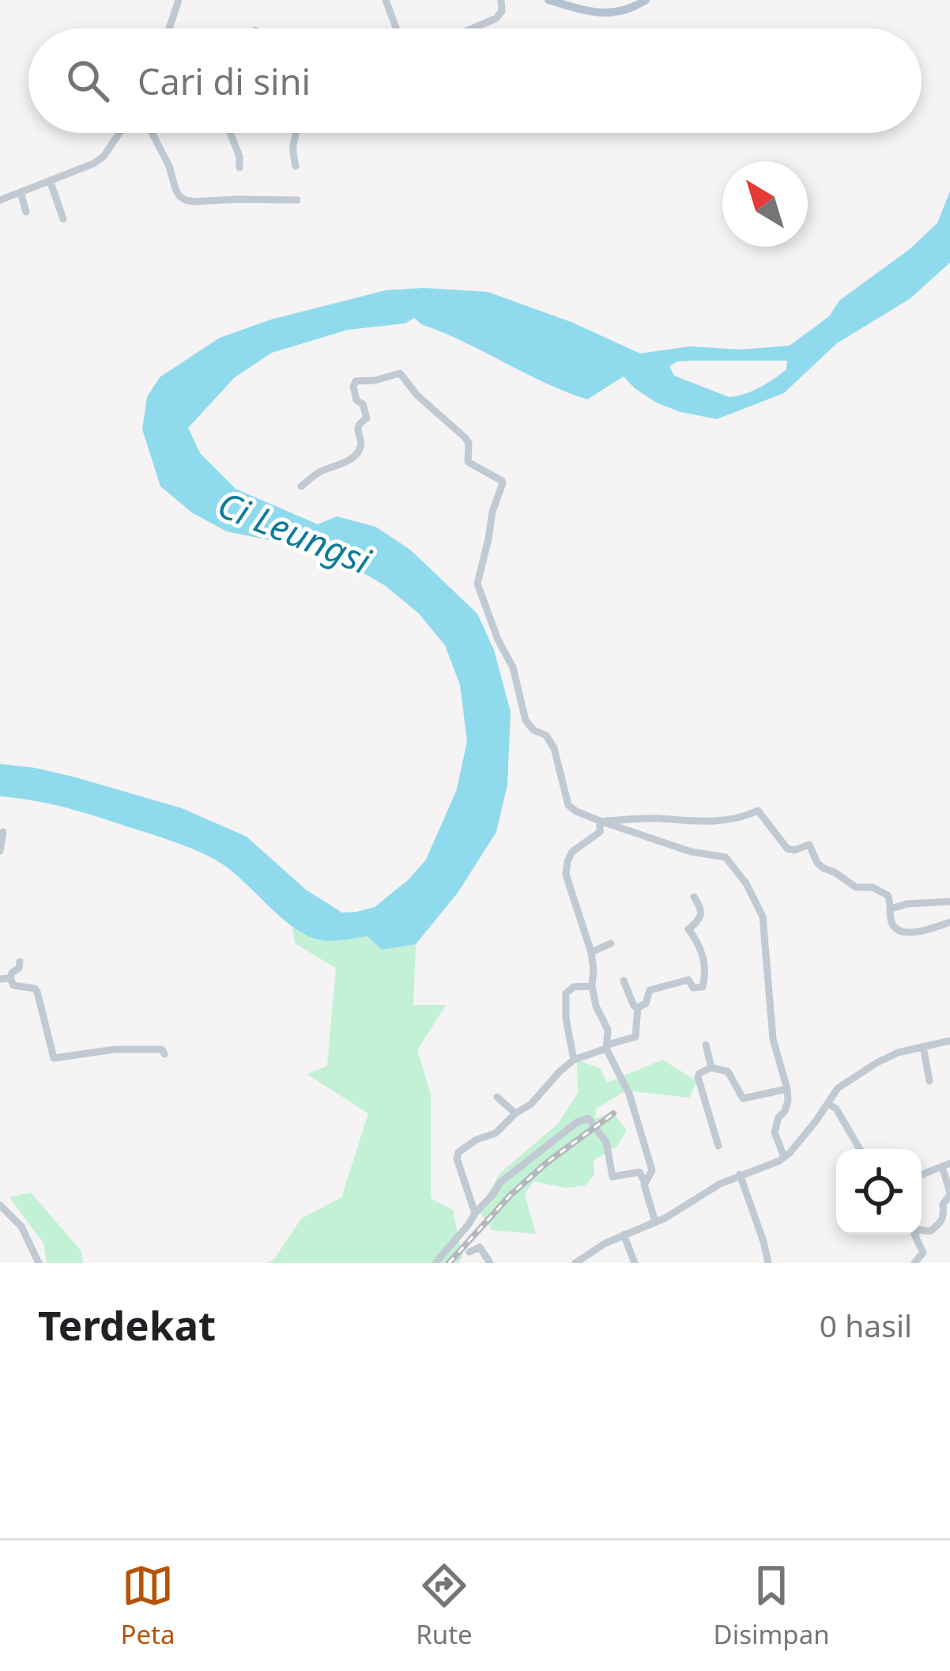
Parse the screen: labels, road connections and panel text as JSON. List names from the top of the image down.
{
  "water": ["Ci Leungsi"],
  "north": "top left",
  "page": {
    "search": "Cari di sini",
    "heading": ["Terdekat", "0 hasil"],
    "nav": ["Peta", "Rute", "Disimpan"]
  }
}
